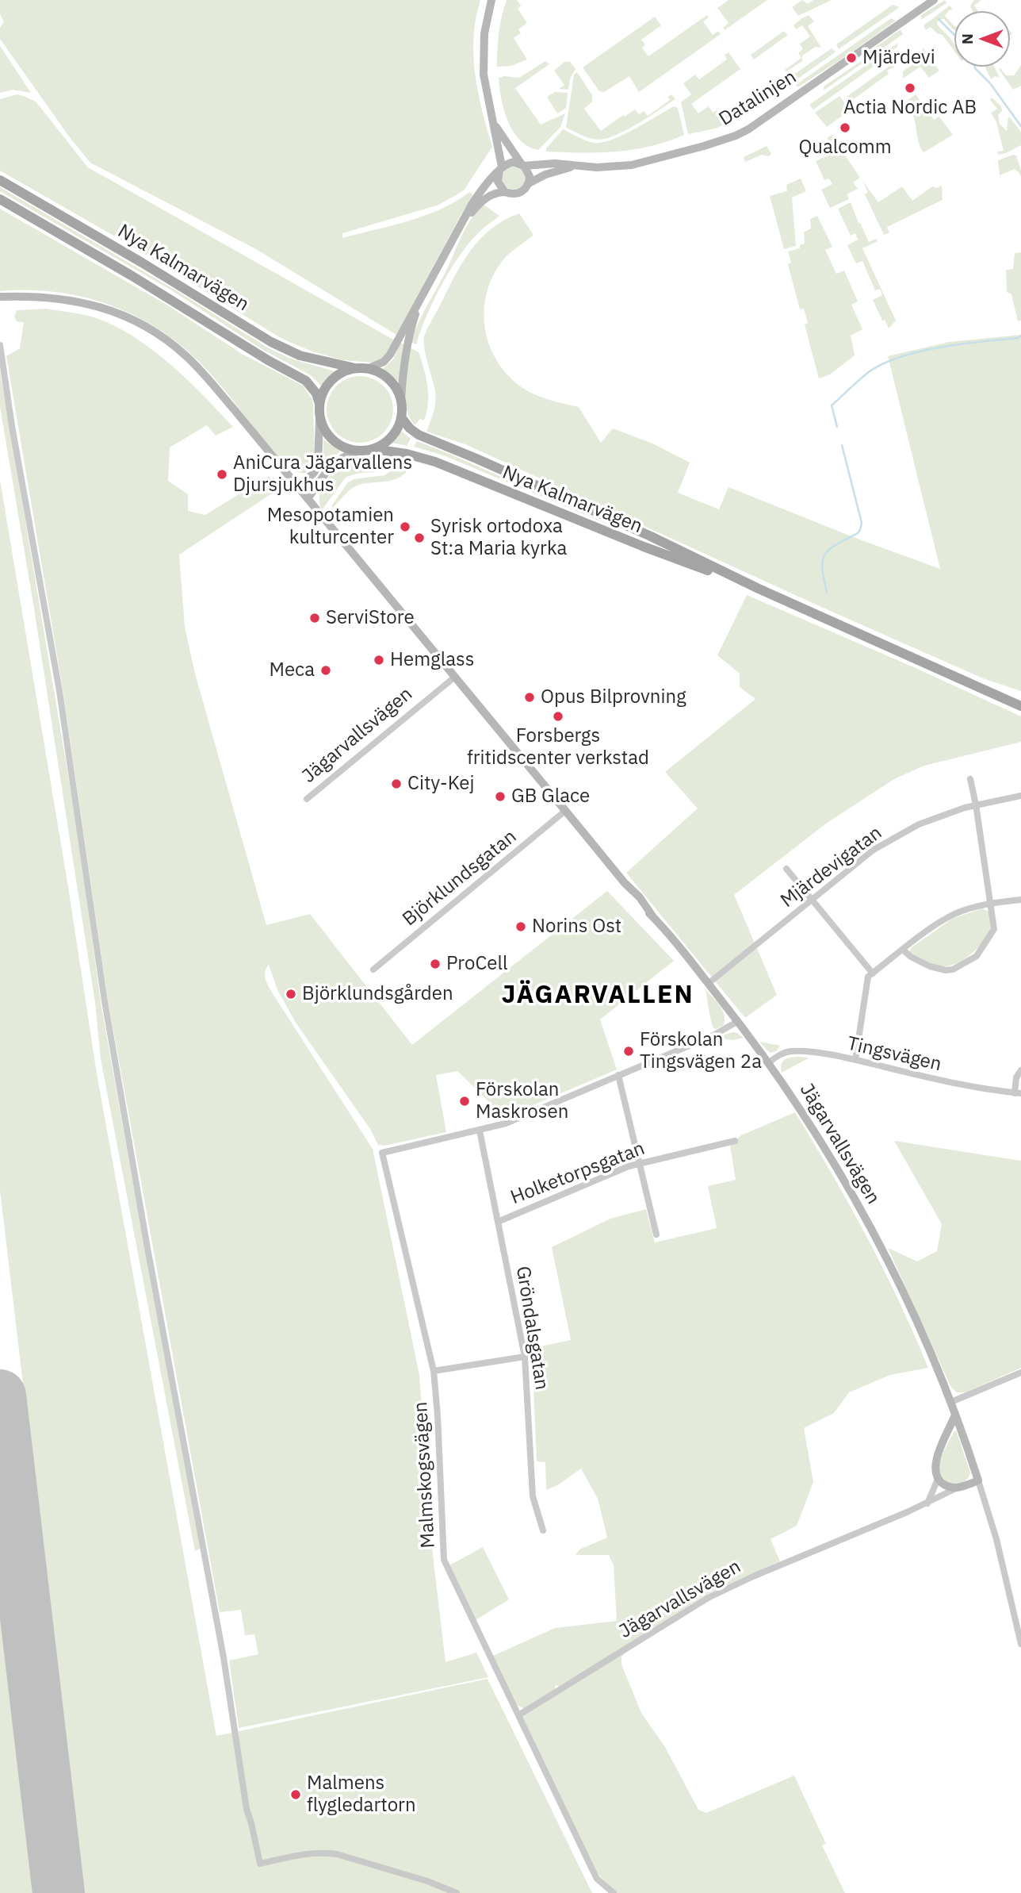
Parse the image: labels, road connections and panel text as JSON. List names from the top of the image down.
{
  "streets": {
    "main road": ["Nya Kalmarvägen"],
    "street": [
      "Datalinjen",
      "Jägarvallsvägen",
      "Mjärdevigatan",
      "Björklundsgatan",
      "Tingsvägen",
      "Holketorpsgatan",
      "Gröndalsgatan",
      "Malmskogsvägen"
    ]
  },
  "crossings": [
    ["Jägarvallsvägen", "Mjärdevigatan"],
    ["Jägarvallsvägen", "Björklundsgatan"],
    ["Jägarvallsvägen", "Tingsvägen"],
    ["Jägarvallsvägen", "Malmskogsvägen"],
    ["Holketorpsgatan", "Gröndalsgatan"],
    ["Gröndalsgatan", "Malmskogsvägen"]
  ],
  "districts": ["JÄGARVALLEN"],
  "places": [
    "Mjärdevi",
    "Actia Nordic AB",
    "Qualcomm",
    "AniCura Jägarvallens Djursjukhus",
    "Mesopotamien kulturcenter",
    "Syrisk ortodoxa St:a Maria kyrka",
    "ServiStore",
    "Hemglass",
    "Meca",
    "Opus Bilprovning",
    "Forsbergs fritidscenter verkstad",
    "City-Kej",
    "GB Glace",
    "Norins Ost",
    "ProCell",
    "Björklundsgården",
    "Förskolan Tingsvägen 2a",
    "Förskolan Maskrosen",
    "Malmens flygledartorn"
  ],
  "north": "left"
}
